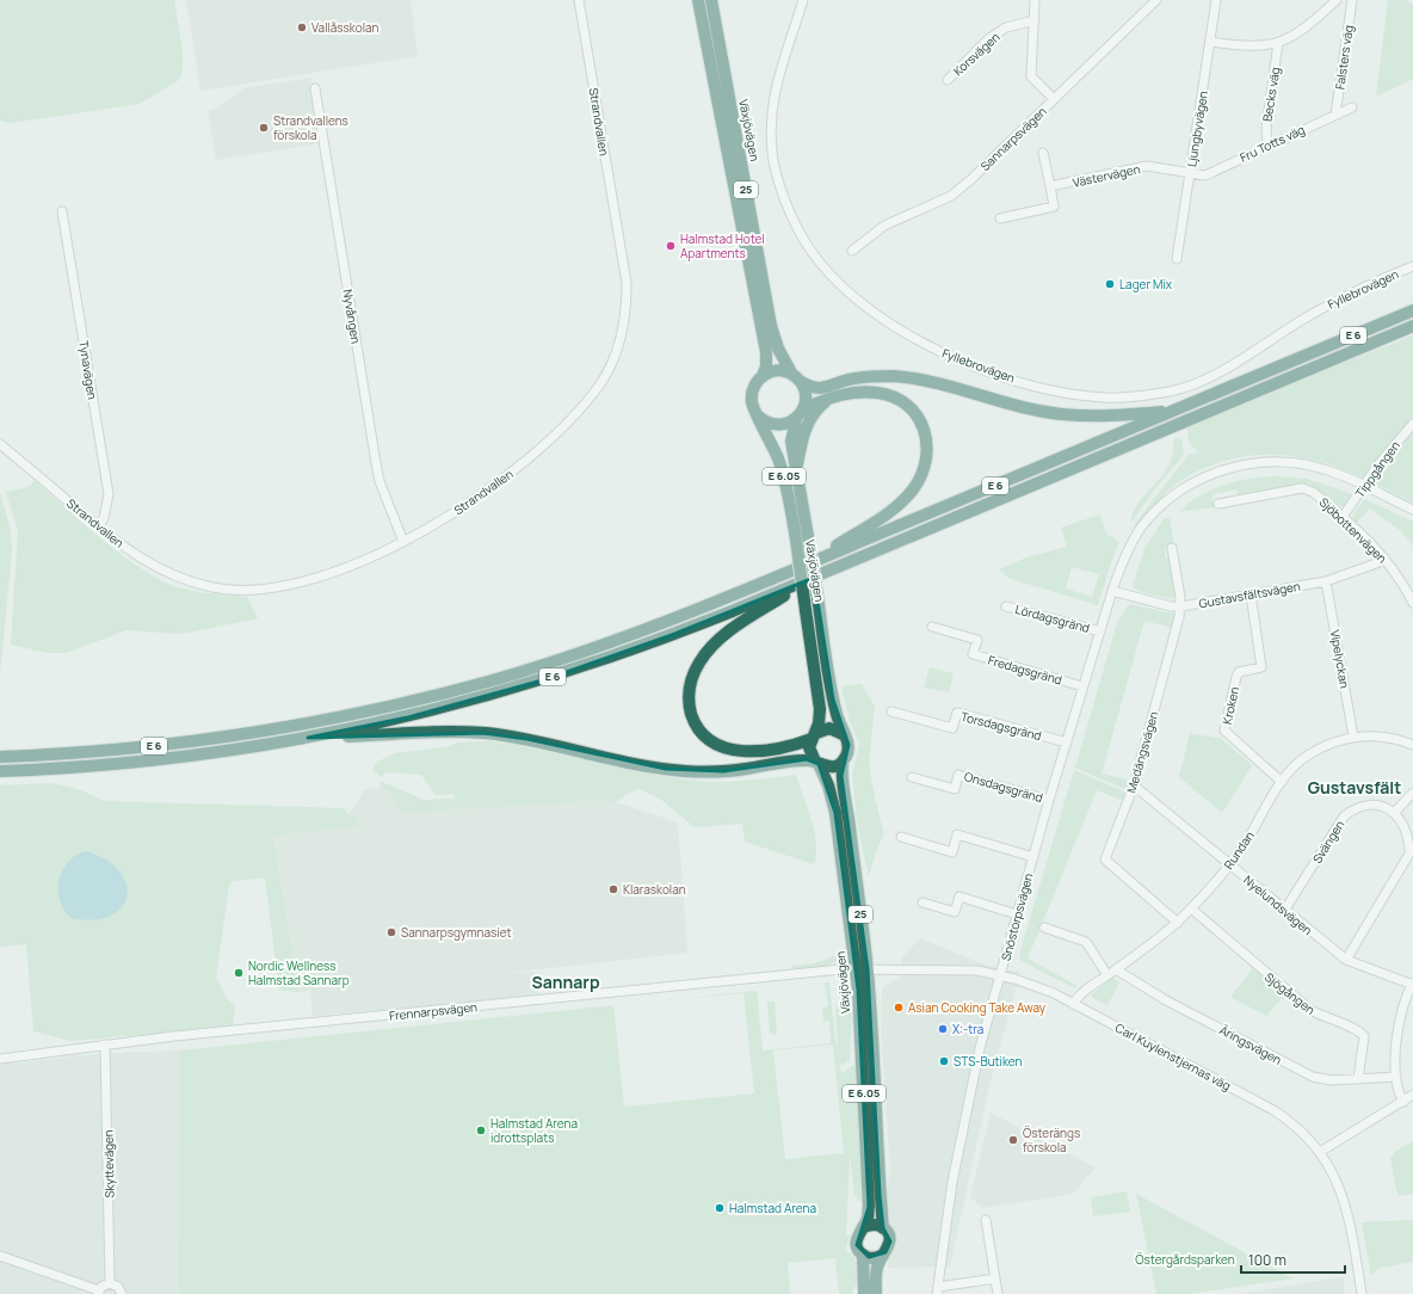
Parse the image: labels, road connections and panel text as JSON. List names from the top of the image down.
{
  "streets": {
    "highway": [
      "Växjövägen",
      "25",
      "E 6",
      "E 6.05"
    ],
    "street": [
      "Korsvägen",
      "Falsters väg",
      "Becks väg",
      "Strandvallen",
      "Ljungbyvägen",
      "Sannarpsvägen",
      "Fru Totts väg",
      "Västervägen",
      "Fyllebrovägen",
      "Nyvången",
      "Tynavägen",
      "Tippgången",
      "Sjöbottenvägen",
      "Gustavsfältsvägen",
      "Lördagsgränd",
      "Vipelyckan",
      "Fredagsgränd",
      "Kroken",
      "Torsdagsgränd",
      "Medängsvägen",
      "Onsdagsgränd",
      "Svängen",
      "Rundan",
      "Nyelundsvägen",
      "Snöstorpsvägen",
      "Sjögången",
      "Frennarpsvägen",
      "Äringsvägen",
      "Carl Kuylenstjernas väg",
      "Skyttevägen"
    ]
  },
  "crossings": [
    ["Falsters väg", "Fru Totts väg"],
    ["Becks väg", "Fru Totts väg"],
    ["Strandvallen", "Nyvången"],
    ["Strandvallen", "Tynavägen"],
    ["Ljungbyvägen", "Fru Totts väg"],
    ["Ljungbyvägen", "Västervägen"],
    ["Växjövägen", "Frennarpsvägen"],
    ["Växjövägen", "Carl Kuylenstjernas väg"],
    ["Fru Totts väg", "Västervägen"],
    ["Tippgången", "Sjöbottenvägen"],
    ["Tippgången", "Snöstorpsvägen"],
    ["Sjöbottenvägen", "Gustavsfältsvägen"],
    ["Gustavsfältsvägen", "Vipelyckan"],
    ["Gustavsfältsvägen", "Kroken"],
    ["Gustavsfältsvägen", "Medängsvägen"],
    ["Gustavsfältsvägen", "Snöstorpsvägen"],
    ["Lördagsgränd", "Snöstorpsvägen"],
    ["Vipelyckan", "Rundan"],
    ["Fredagsgränd", "Snöstorpsvägen"],
    ["Kroken", "Rundan"],
    ["Torsdagsgränd", "Snöstorpsvägen"],
    ["Medängsvägen", "Rundan"],
    ["Medängsvägen", "Nyelundsvägen"],
    ["Onsdagsgränd", "Snöstorpsvägen"],
    ["Svängen", "Nyelundsvägen"],
    ["Rundan", "Nyelundsvägen"],
    ["Rundan", "Sjögången"],
    ["Rundan", "Äringsvägen"],
    ["Rundan", "Carl Kuylenstjernas väg"],
    ["Snöstorpsvägen", "Carl Kuylenstjernas väg"],
    ["Sjögången", "Äringsvägen"],
    ["Frennarpsvägen", "Carl Kuylenstjernas väg"],
    ["Frennarpsvägen", "Skyttevägen"]
  ],
  "districts": ["Gustavsfält", "Sannarp"],
  "parks": ["Östergårdsparken"],
  "places": [
    "Vallåsskolan",
    "Strandvallens förskola",
    "Halmstad Hotel Apartments",
    "Lager Mix",
    "Klaraskolan",
    "Sannarpsgymnasiet",
    "Nordic Wellness Halmstad Sannarp",
    "Asian Cooking Take Away",
    "X:-tra",
    "STS-Butiken",
    "Halmstad Arena idrottsplats",
    "Österängs förskola",
    "Halmstad Arena"
  ],
  "scale_bar": "100 m"
}
